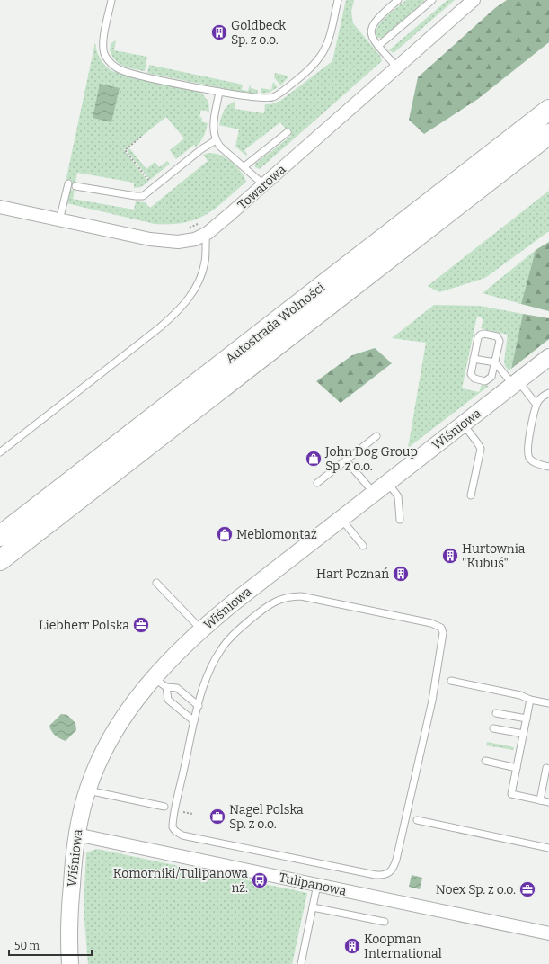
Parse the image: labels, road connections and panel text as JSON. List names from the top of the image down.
{
  "streets": {
    "highway": ["Autostrada Wolności"],
    "street": ["Towarowa", "Wiśniowa", "Tulipanowa"]
  },
  "crossings": [
    ["Wiśniowa", "Tulipanowa"]
  ],
  "places": {
    "building": [
      "Goldbeck Sp. z o.o.",
      "Hurtownia \"Kubuś\"",
      "Hart Poznań",
      "Koopman International"
    ],
    "shop": ["John Dog Group Sp. z o.o.", "Meblomontaż"],
    "office": ["Liebherr Polska", "Nagel Polska Sp. z o.o.", "Noex Sp. z o.o."],
    "bus stop": ["Komorniki/Tulipanowa nż."]
  },
  "scale_bar": "50 m"
}
